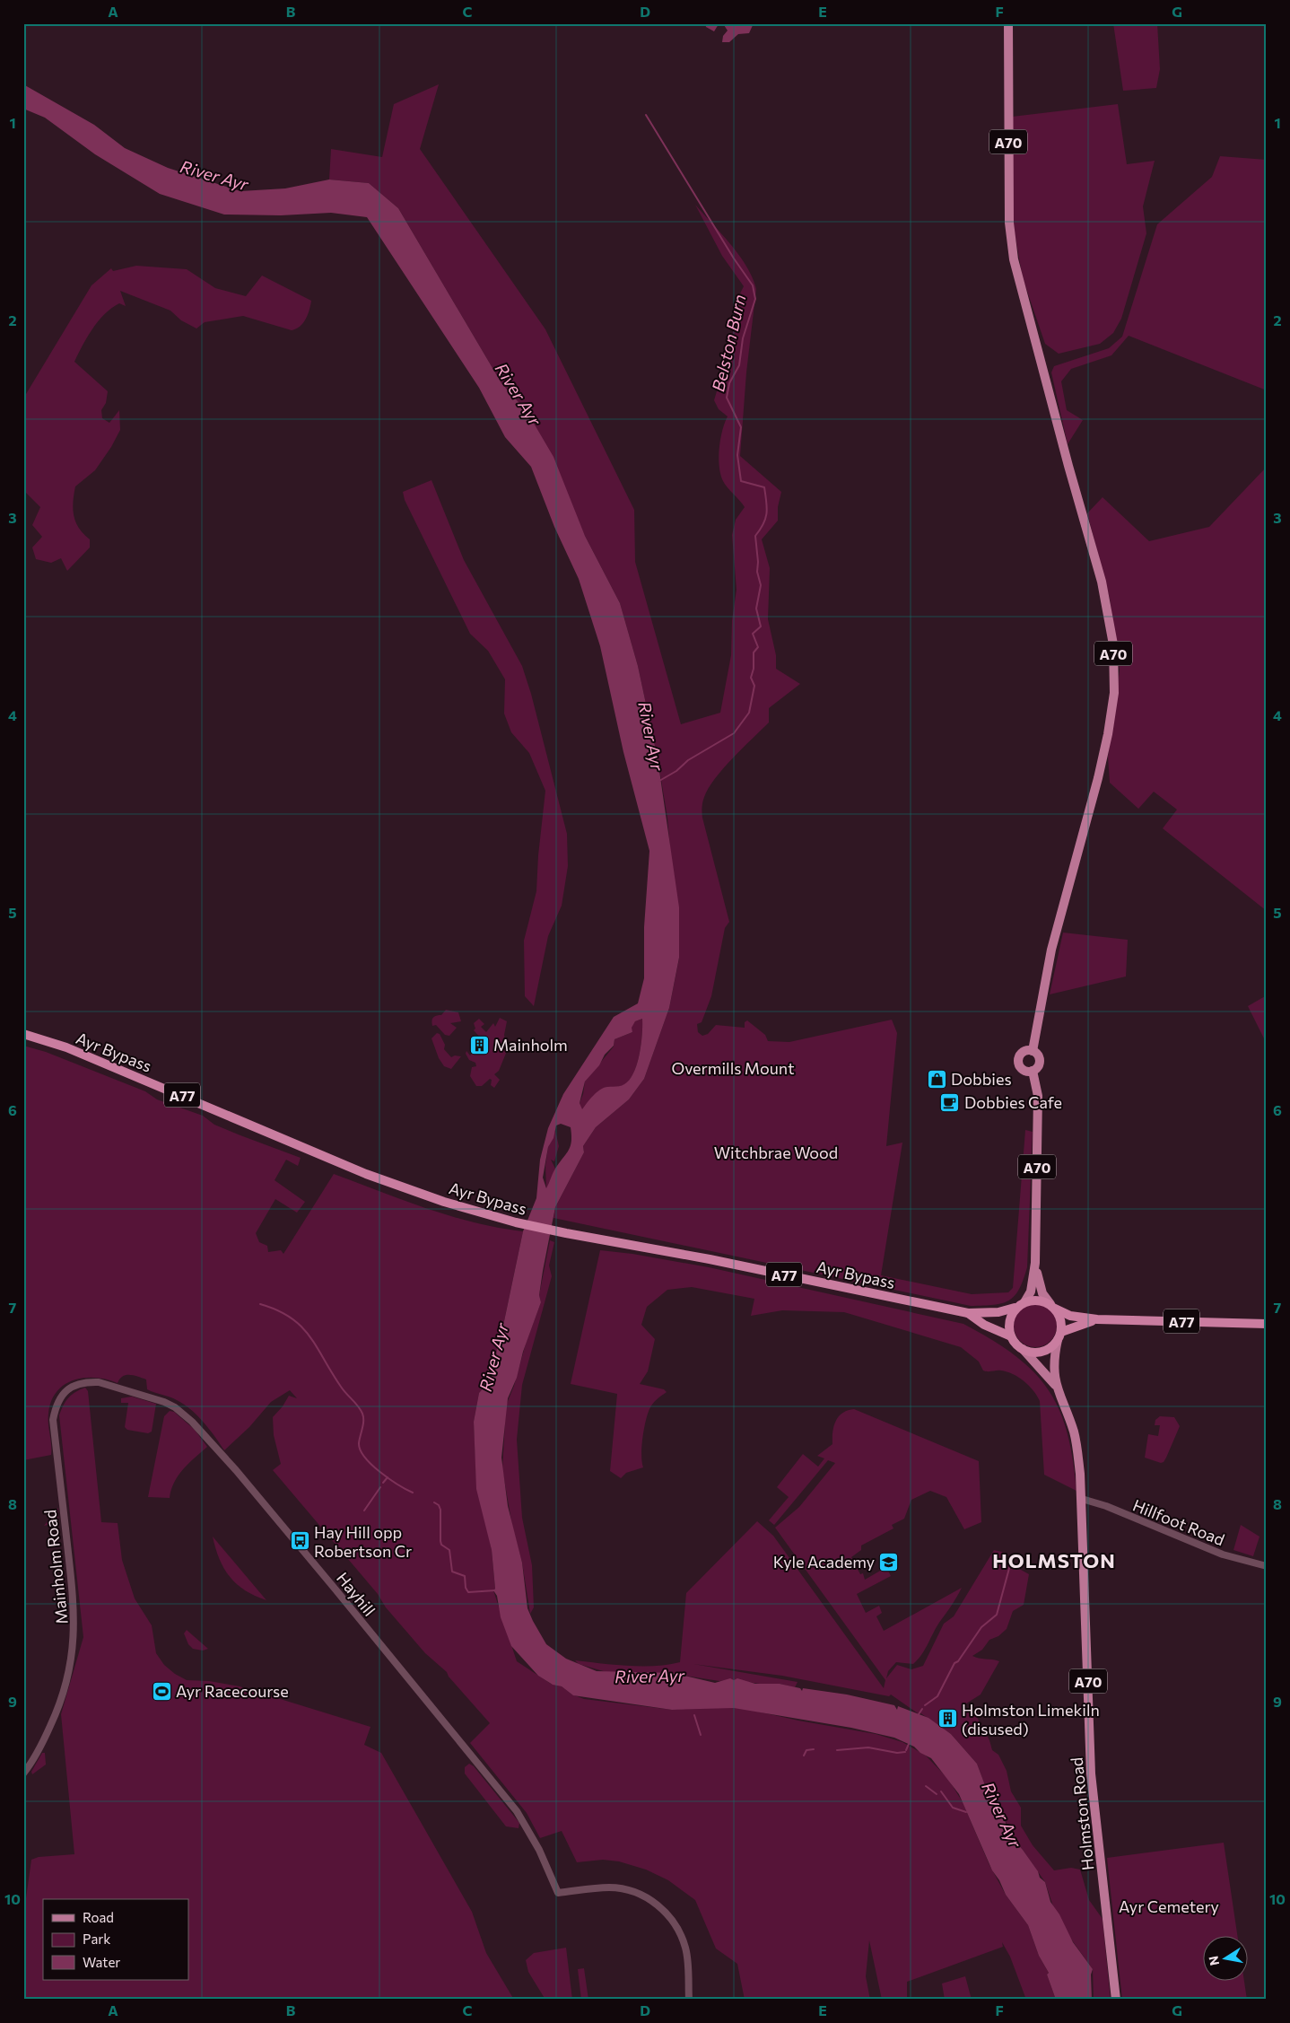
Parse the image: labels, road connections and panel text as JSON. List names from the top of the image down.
{
  "streets": {
    "highway": ["Ayr Bypass", "A77"],
    "main road": ["A70", "Holmston Road"],
    "street": ["Hillfoot Road", "Mainholm Road", "Hayhill"]
  },
  "crossings": [
    ["A70", "Ayr Bypass"],
    ["A70", "A77"],
    ["A70", "Holmston Road"],
    ["Ayr Bypass", "A77"],
    ["Hillfoot Road", "Holmston Road"],
    ["Mainholm Road", "Hayhill"]
  ],
  "districts": ["HOLMSTON"],
  "water": ["River Ayr", "Belston Burn"],
  "parks": ["Overmills Mount", "Witchbrae Wood", "Ayr Cemetery"],
  "places": {
    "building": ["Mainholm", "Holmston Limekiln (disused)"],
    "shop": ["Dobbies"],
    "cafe": ["Dobbies Cafe"],
    "bus stop": ["Hay Hill opp Robertson Cr"],
    "school or university": ["Kyle Academy"],
    "sports": ["Ayr Racecourse"]
  },
  "legend": ["Road", "Park", "Water"],
  "north": "left",
  "grid": {
    "columns": [
      "A",
      "B",
      "C",
      "D",
      "E",
      "F",
      "G"
    ],
    "rows": [
      "1",
      "2",
      "3",
      "4",
      "5",
      "6",
      "7",
      "8",
      "9",
      "10"
    ]
  }
}
